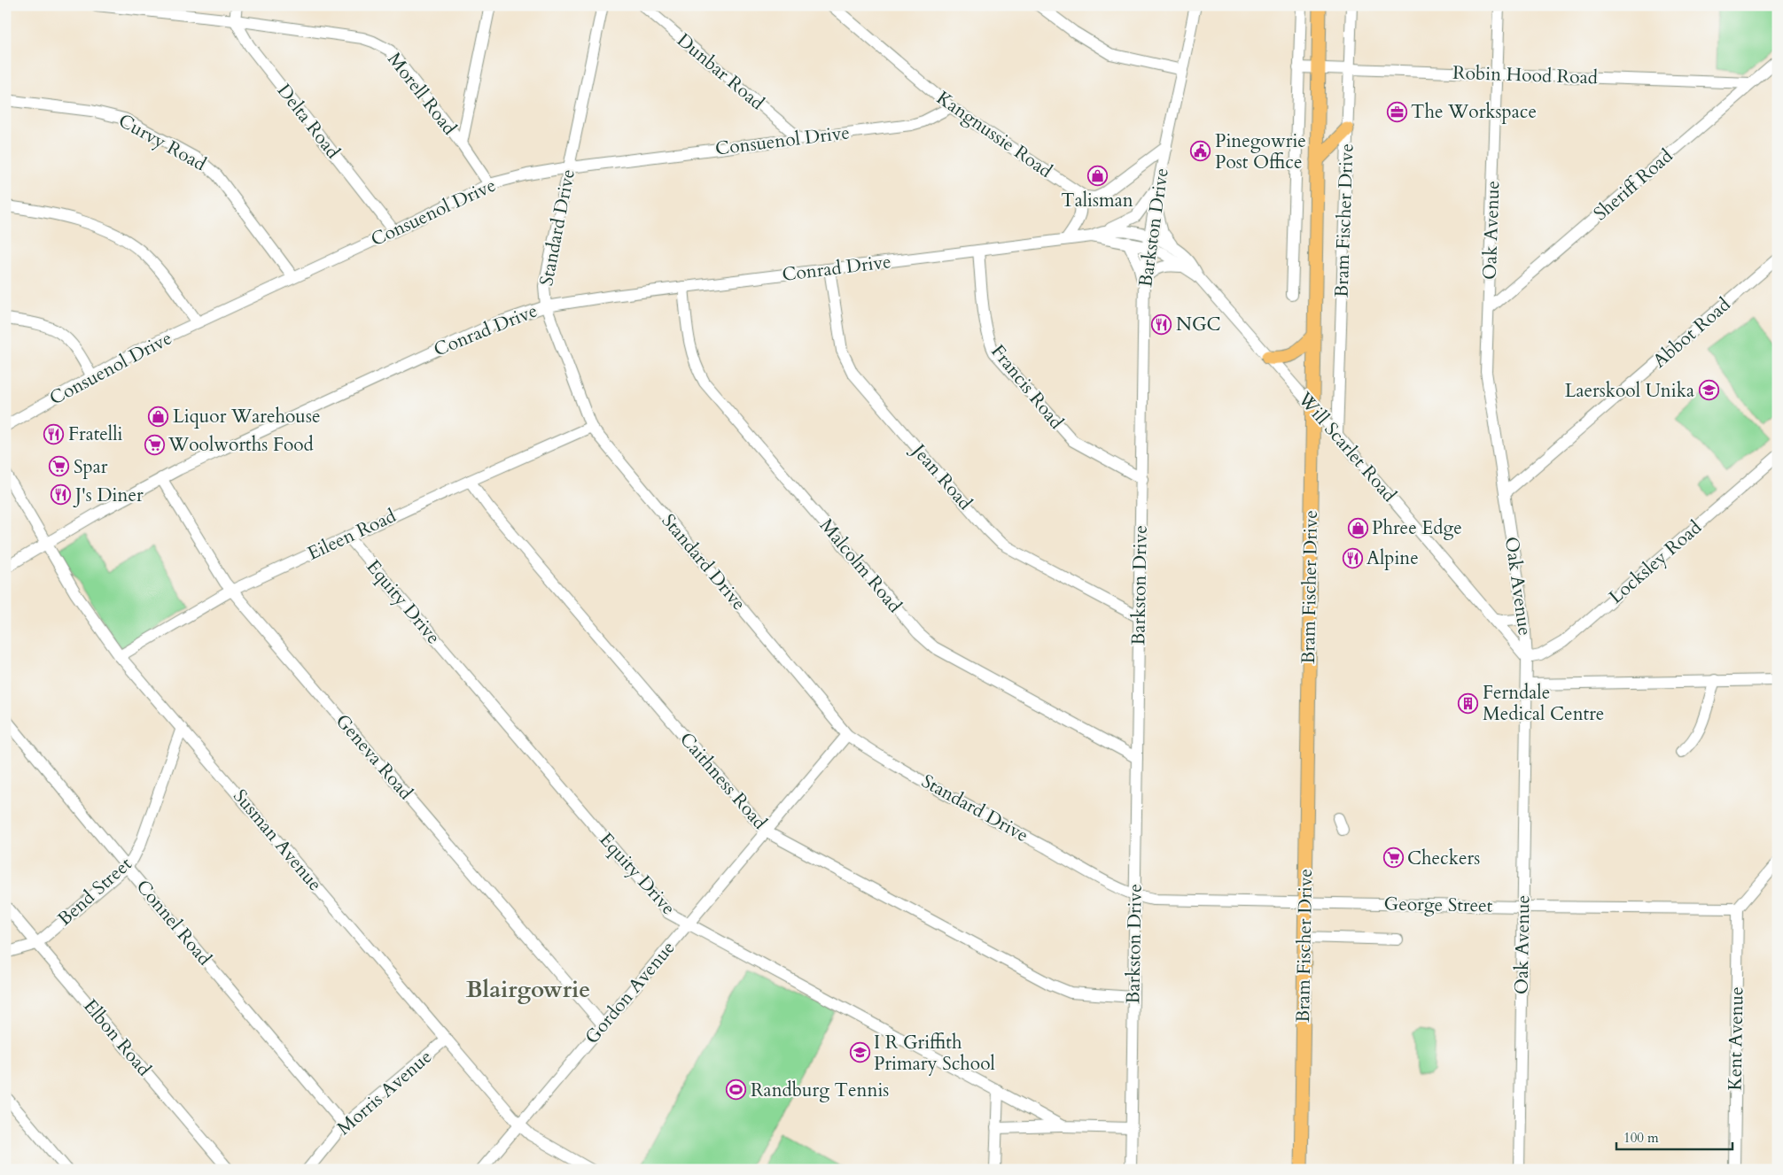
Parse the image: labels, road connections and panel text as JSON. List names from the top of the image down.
{
  "streets": {
    "main road": ["Bram Fischer Drive"],
    "street": [
      "Dunbar Road",
      "Robin Hood Road",
      "Morell Road",
      "Delta Road",
      "Kangnussie Road",
      "Consuenol Drive",
      "Curvy Road",
      "Sheriff Road",
      "Standard Drive",
      "Barkston Drive",
      "Oak Avenue",
      "Conrad Drive",
      "Abbot Road",
      "Francis Road",
      "Will Scarlet Road",
      "Jean Road",
      "Eileen Road",
      "Locksley Road",
      "Malcolm Road",
      "Equity Drive",
      "Geneva Road",
      "Caithness Road",
      "Susman Avenue",
      "Bend Street",
      "George Street",
      "Connel Road",
      "Gordon Avenue",
      "Elbon Road",
      "Kent Avenue",
      "Morris Avenue"
    ]
  },
  "crossings": [
    ["Dunbar Road", "Consuenol Drive"],
    ["Robin Hood Road", "Sheriff Road"],
    ["Robin Hood Road", "Bram Fischer Drive"],
    ["Robin Hood Road", "Oak Avenue"],
    ["Morell Road", "Delta Road"],
    ["Morell Road", "Consuenol Drive"],
    ["Delta Road", "Consuenol Drive"],
    ["Kangnussie Road", "Consuenol Drive"],
    ["Consuenol Drive", "Curvy Road"],
    ["Consuenol Drive", "Standard Drive"],
    ["Sheriff Road", "Oak Avenue"],
    ["Bram Fischer Drive", "Will Scarlet Road"],
    ["Bram Fischer Drive", "George Street"],
    ["Standard Drive", "Barkston Drive"],
    ["Standard Drive", "Conrad Drive"],
    ["Standard Drive", "Eileen Road"],
    ["Standard Drive", "George Street"],
    ["Standard Drive", "Gordon Avenue"],
    ["Barkston Drive", "Conrad Drive"],
    ["Barkston Drive", "Francis Road"],
    ["Barkston Drive", "Will Scarlet Road"],
    ["Barkston Drive", "Jean Road"],
    ["Barkston Drive", "Malcolm Road"],
    ["Barkston Drive", "Equity Drive"],
    ["Barkston Drive", "Caithness Road"],
    ["Oak Avenue", "Abbot Road"],
    ["Oak Avenue", "Will Scarlet Road"],
    ["Oak Avenue", "Locksley Road"],
    ["Oak Avenue", "George Street"],
    ["Conrad Drive", "Francis Road"],
    ["Conrad Drive", "Will Scarlet Road"],
    ["Conrad Drive", "Jean Road"],
    ["Conrad Drive", "Malcolm Road"],
    ["Conrad Drive", "Geneva Road"],
    ["Conrad Drive", "Susman Avenue"],
    ["Will Scarlet Road", "Locksley Road"],
    ["Eileen Road", "Equity Drive"],
    ["Eileen Road", "Geneva Road"],
    ["Eileen Road", "Caithness Road"],
    ["Eileen Road", "Susman Avenue"],
    ["Equity Drive", "Gordon Avenue"],
    ["Geneva Road", "Gordon Avenue"],
    ["Caithness Road", "Gordon Avenue"],
    ["Susman Avenue", "Bend Street"],
    ["Susman Avenue", "Gordon Avenue"],
    ["Susman Avenue", "Morris Avenue"],
    ["Bend Street", "Connel Road"],
    ["Bend Street", "Elbon Road"],
    ["George Street", "Kent Avenue"],
    ["Connel Road", "Morris Avenue"]
  ],
  "districts": ["Blairgowrie"],
  "places": {
    "office": ["The Workspace"],
    "public building": ["Pinegowrie Post Office"],
    "shop": ["Talisman", "Liquor Warehouse", "Phree Edge"],
    "restaurant": [
      "NGC",
      "Fratelli",
      "J's Diner",
      "Alpine"
    ],
    "school or university": ["Laerskool Unika", "I R Griffith Primary School"],
    "supermarket": ["Woolworths Food", "Spar", "Checkers"],
    "building": ["Ferndale Medical Centre"],
    "sports": ["Randburg Tennis"]
  },
  "scale_bar": "100 m"
}
